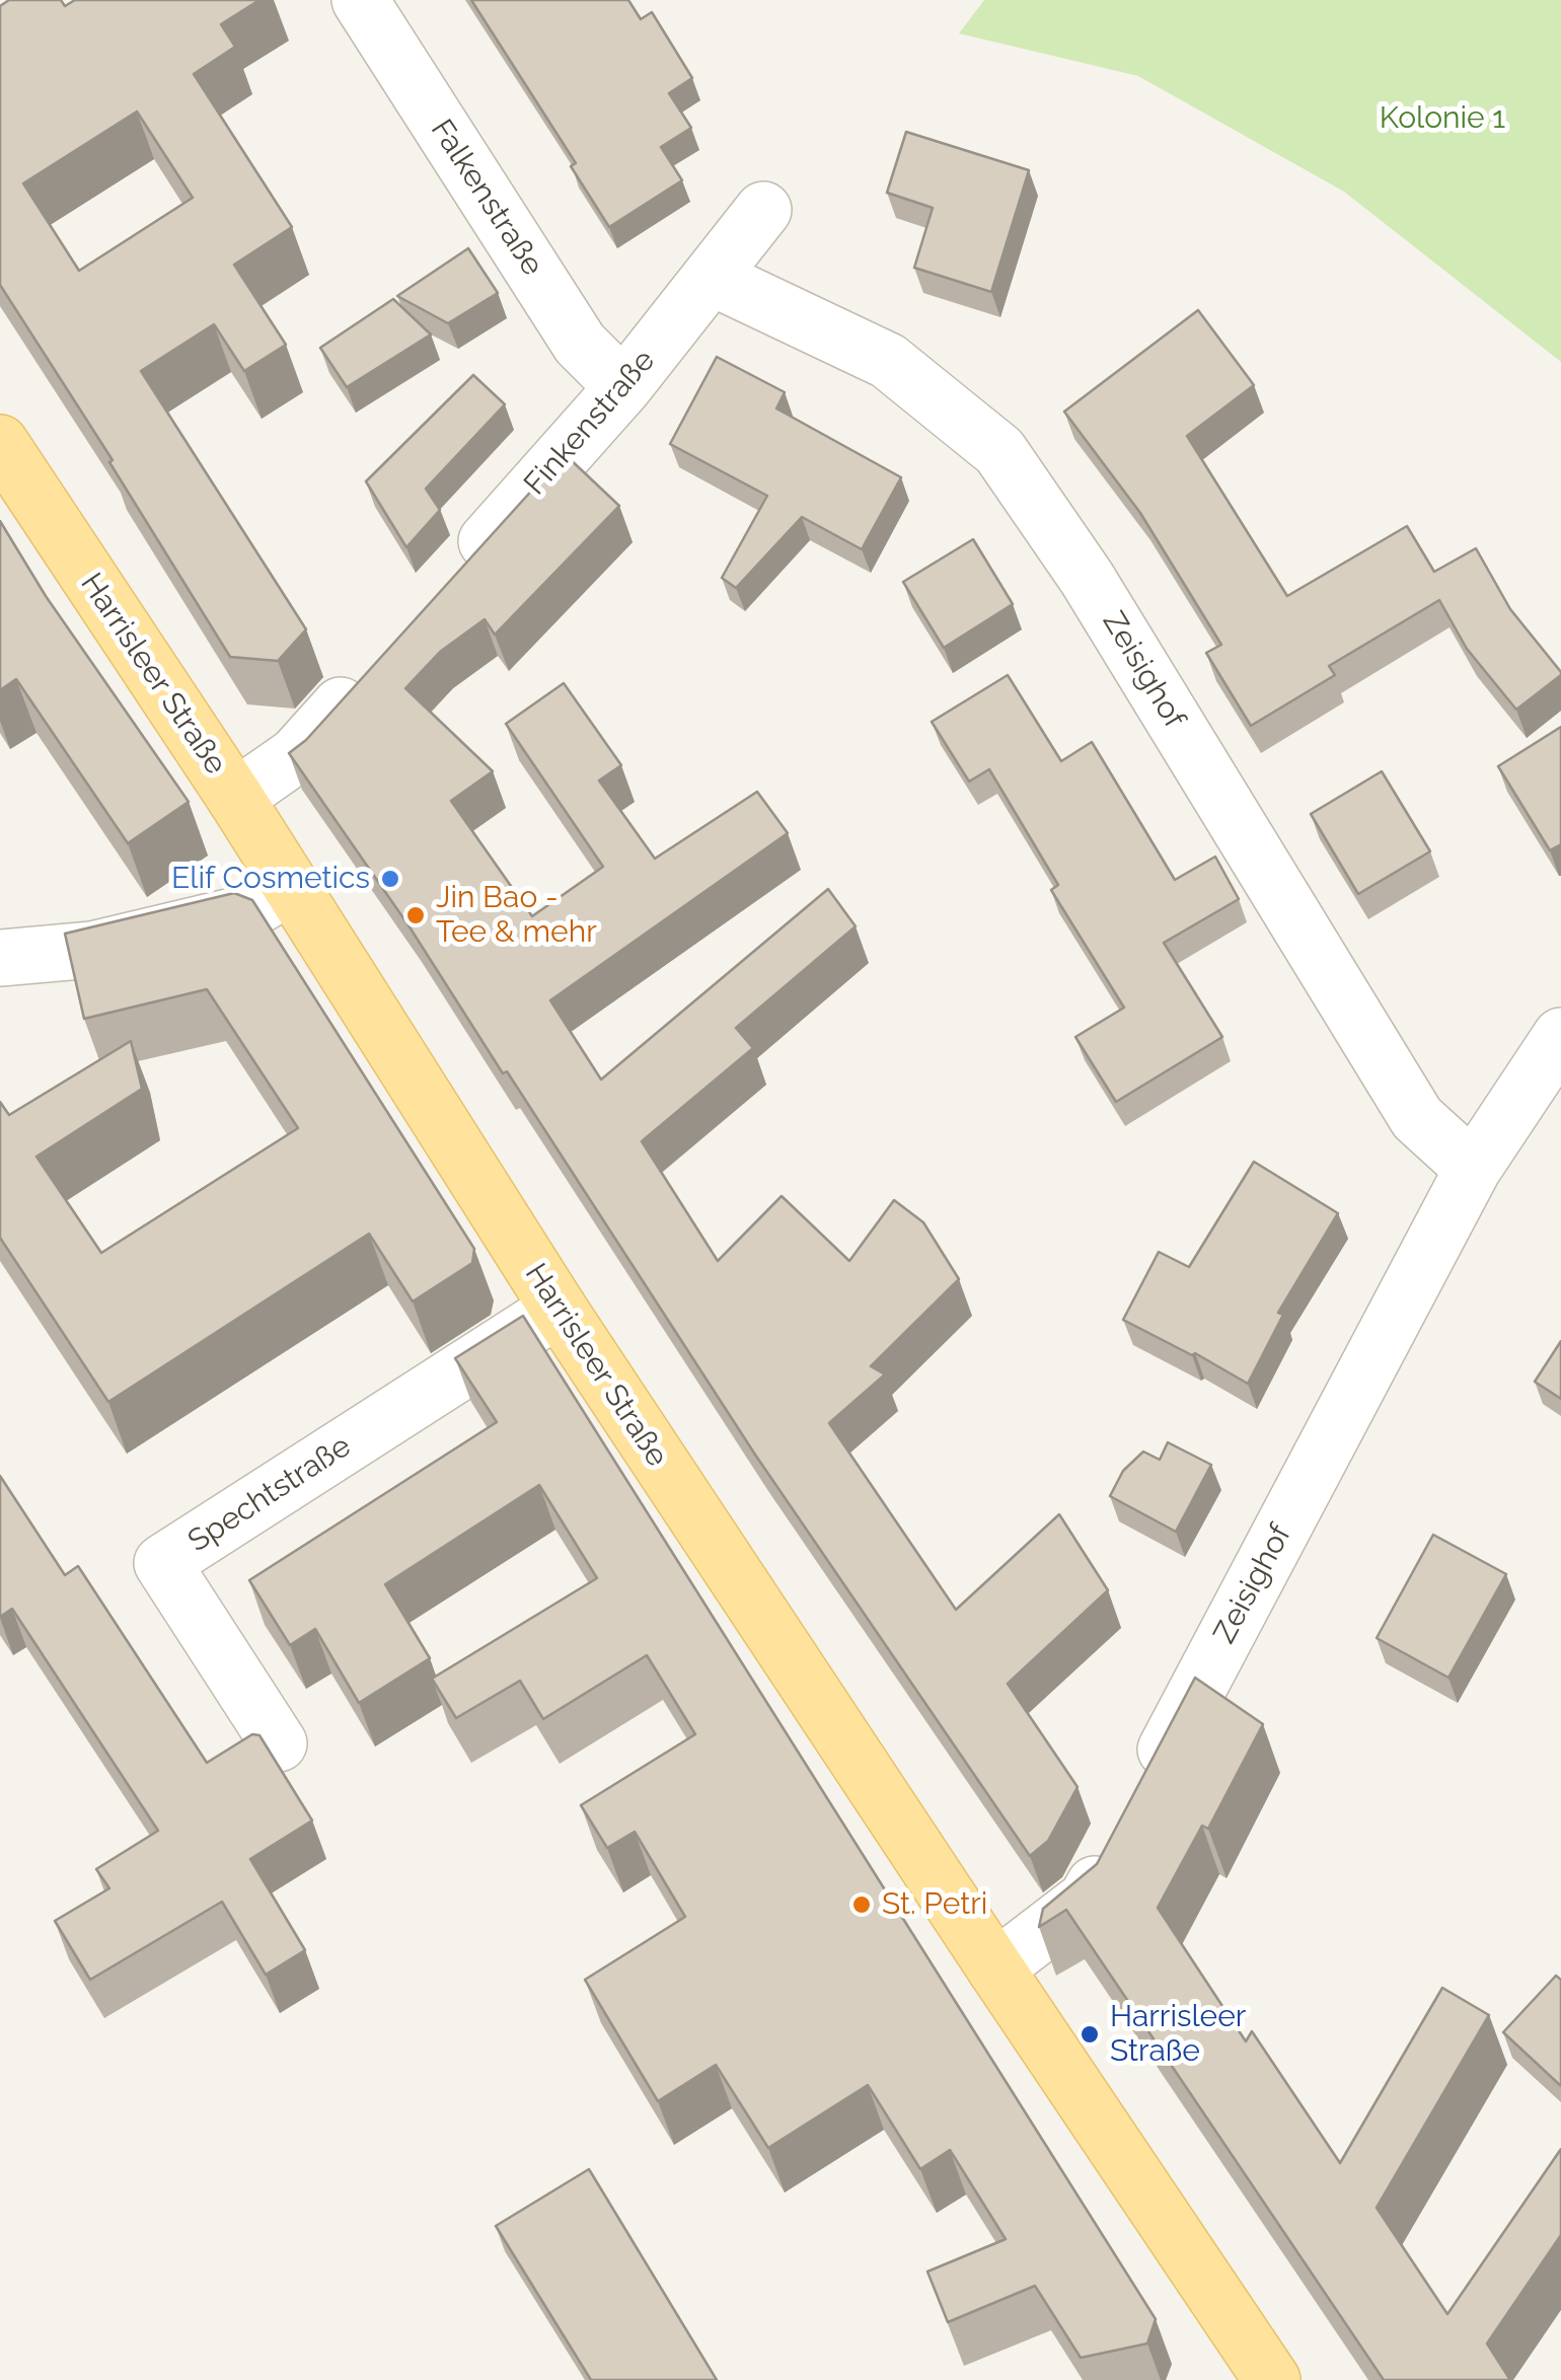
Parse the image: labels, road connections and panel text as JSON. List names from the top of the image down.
{
  "streets": {
    "main road": ["Harrisleer Straße"],
    "street": [
      "Falkenstraße",
      "Finkenstraße",
      "Zeisighof",
      "Spechtstraße"
    ]
  },
  "crossings": [
    ["Falkenstraße", "Finkenstraße"],
    ["Finkenstraße", "Zeisighof"],
    ["Harrisleer Straße", "Spechtstraße"]
  ],
  "parks": ["Kolonie 1"],
  "places": [
    "Elif Cosmetics",
    "Jin Bao - Tee & mehr",
    "St. Petri",
    "Harrisleer Straße"
  ]
}
